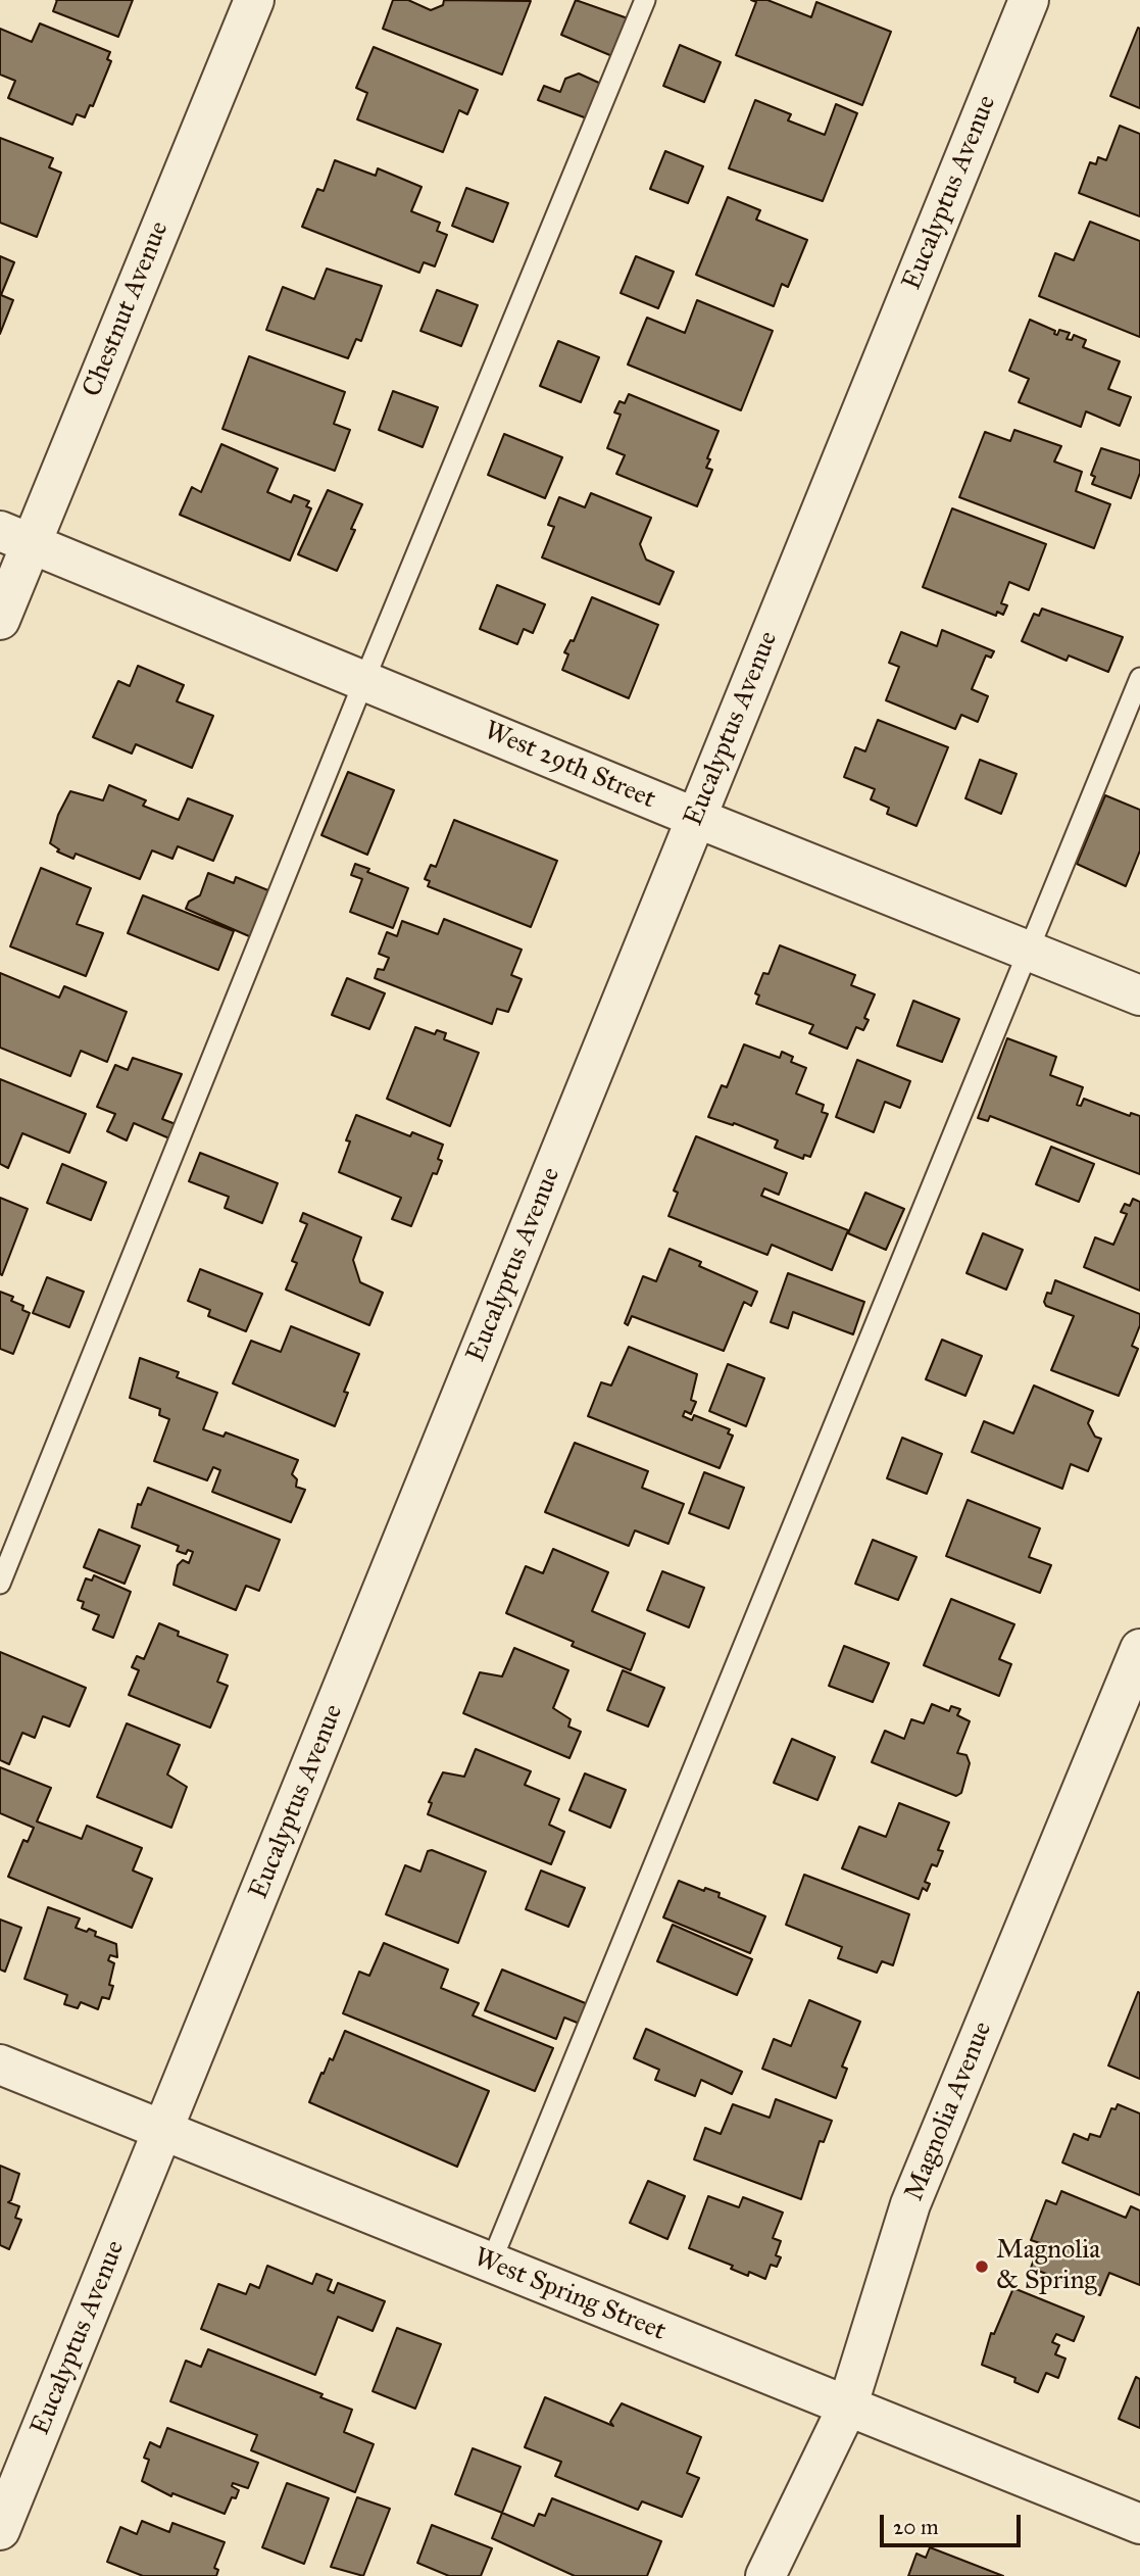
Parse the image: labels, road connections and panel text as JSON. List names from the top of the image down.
{
  "streets": {
    "street": [
      "Eucalyptus Avenue",
      "Chestnut Avenue",
      "West 29th Street",
      "Magnolia Avenue",
      "West Spring Street"
    ]
  },
  "crossings": [
    ["Eucalyptus Avenue", "West 29th Street"],
    ["Eucalyptus Avenue", "West Spring Street"],
    ["Chestnut Avenue", "West 29th Street"],
    ["Magnolia Avenue", "West Spring Street"]
  ],
  "places": ["Magnolia & Spring"],
  "scale_bar": "20 m"
}
